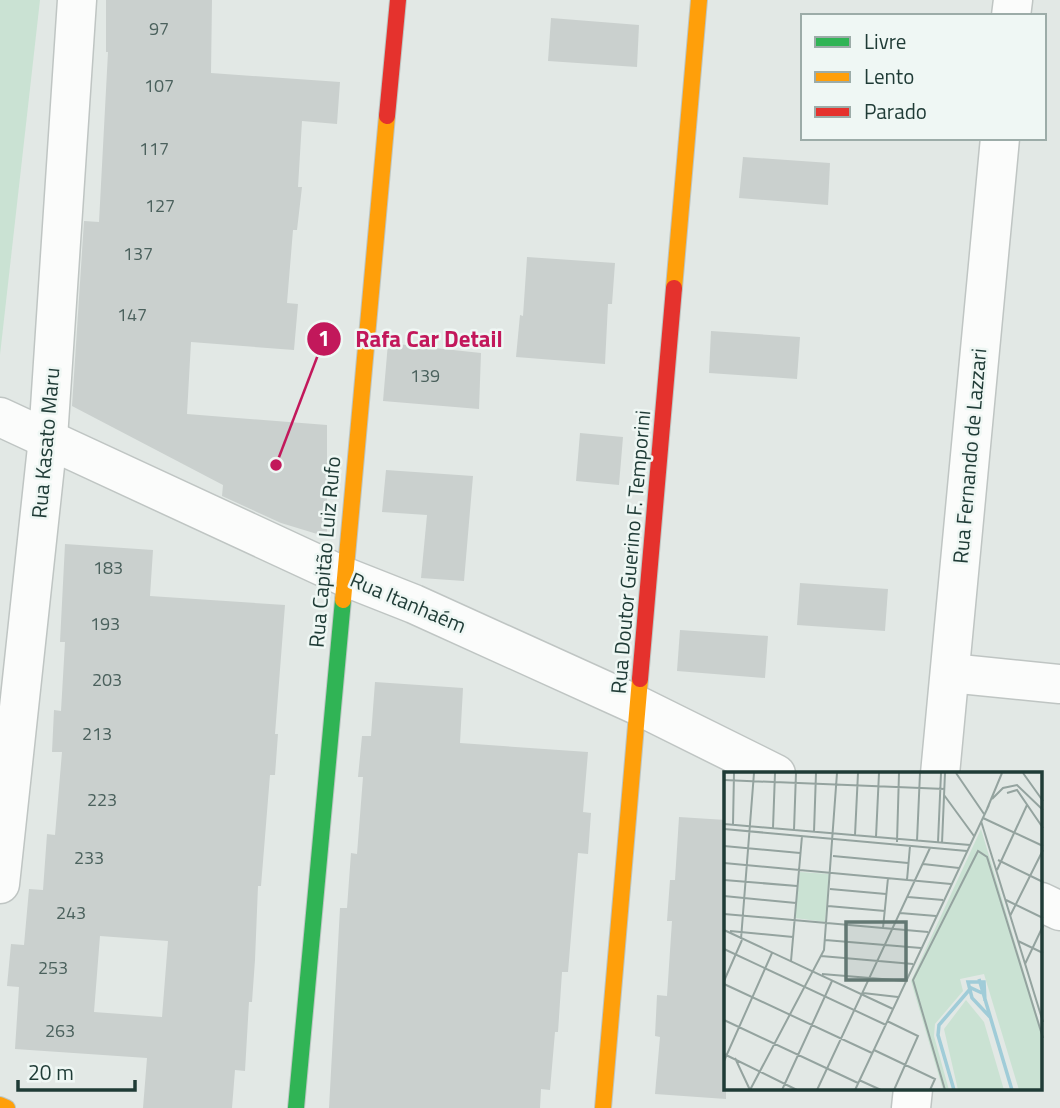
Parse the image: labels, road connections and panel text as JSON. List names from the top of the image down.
{
  "streets": {
    "street": [
      "Rua Kasato Maru",
      "Rua Fernando de Lazzari",
      "Rua Capitão Luiz Rufo",
      "Rua Doutor Guerino F. Temporini",
      "Rua Itanhaém"
    ]
  },
  "crossings": [
    ["Rua Kasato Maru", "Rua Itanhaém"],
    ["Rua Capitão Luiz Rufo", "Rua Itanhaém"],
    ["Rua Doutor Guerino F. Temporini", "Rua Itanhaém"]
  ],
  "places": ["Rafa Car Detail"],
  "house_numbers": [
    "97",
    "107",
    "117",
    "127",
    "137",
    "147",
    "139",
    "183",
    "193",
    "203",
    "213",
    "223",
    "233",
    "243",
    "253",
    "263"
  ],
  "legend": ["Livre", "Lento", "Parado"],
  "scale_bar": "20 m"
}
